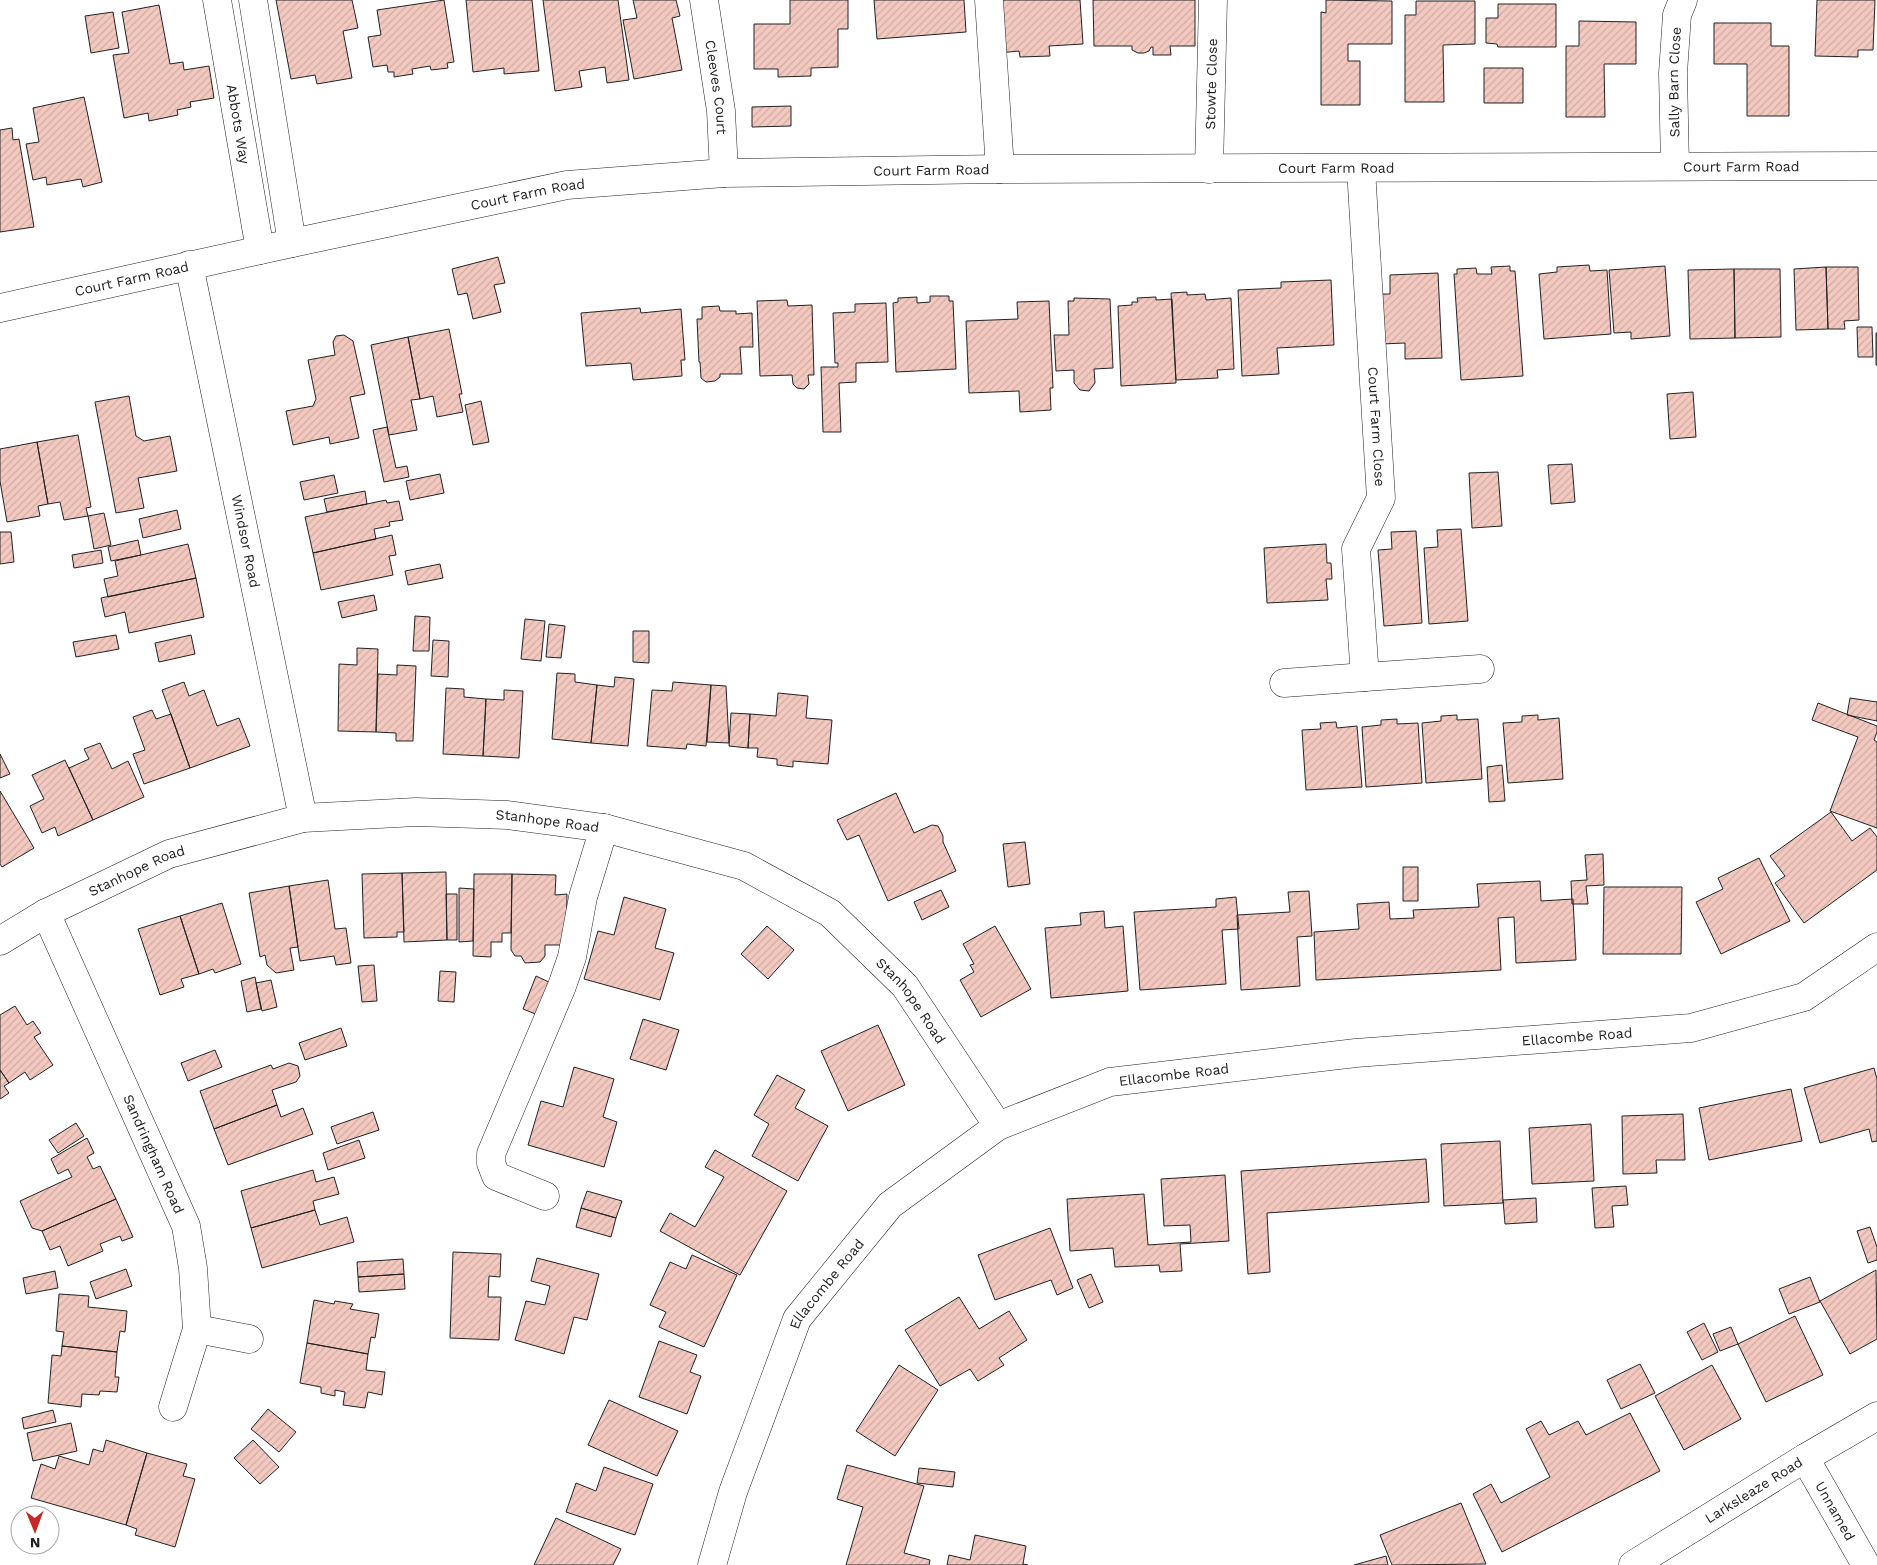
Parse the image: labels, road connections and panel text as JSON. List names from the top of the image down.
{
  "streets": {
    "street": [
      "Sally Barn Close",
      "Stowte Close",
      "Cleeves Court",
      "Abbots Way",
      "Court Farm Road",
      "Court Farm Close",
      "Windsor Road",
      "Stanhope Road",
      "Ellacombe Road",
      "Sandringham Road",
      "Larksleaze Road",
      "Unnamed"
    ]
  },
  "crossings": [
    ["Sally Barn Close", "Court Farm Road"],
    ["Stowte Close", "Court Farm Road"],
    ["Cleeves Court", "Court Farm Road"],
    ["Abbots Way", "Court Farm Road"],
    ["Court Farm Road", "Court Farm Close"],
    ["Court Farm Road", "Windsor Road"],
    ["Windsor Road", "Stanhope Road"],
    ["Stanhope Road", "Ellacombe Road"],
    ["Stanhope Road", "Sandringham Road"],
    ["Larksleaze Road", "Unnamed"]
  ],
  "north": "bottom"
}
